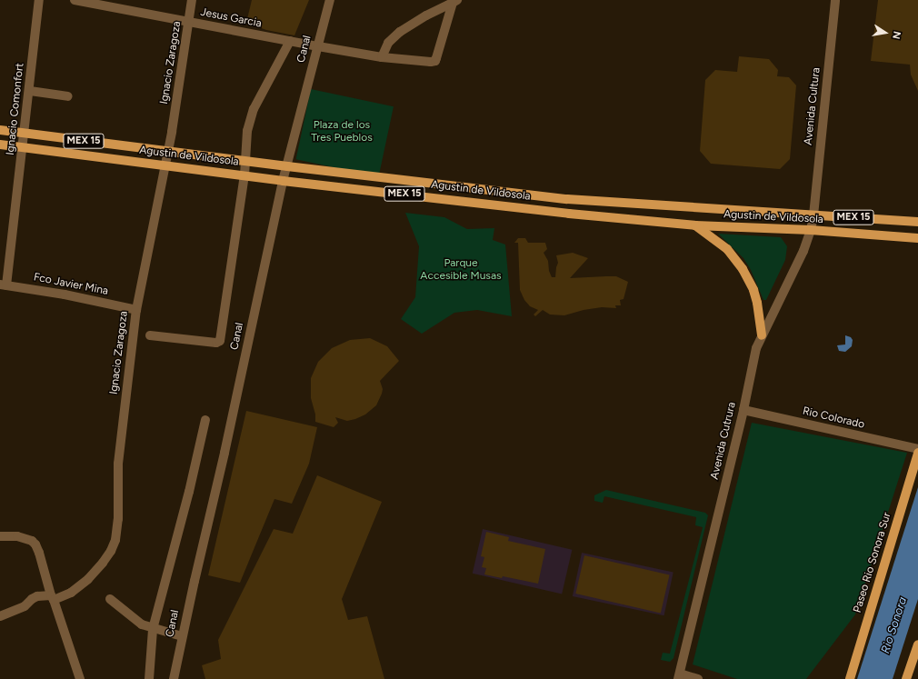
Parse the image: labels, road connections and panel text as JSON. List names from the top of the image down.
{
  "streets": {
    "main road": ["MEX 15", "Agustin de Vildosola", "Paseo Rio Sonora Sur"],
    "street": [
      "Jesus Garcia",
      "Canal",
      "Ignacio Zaragoza",
      "Avenida Cultura",
      "Ignacio Comonfort",
      "Fco Javier Mina",
      "Rio Colorado",
      "Avenida Cutrura"
    ]
  },
  "crossings": [
    ["Jesus Garcia", "Canal"],
    ["Jesus Garcia", "Ignacio Zaragoza"],
    ["Canal", "Agustin de Vildosola"],
    ["Ignacio Zaragoza", "Agustin de Vildosola"],
    ["Ignacio Zaragoza", "Fco Javier Mina"],
    ["Avenida Cultura", "Agustin de Vildosola"],
    ["Avenida Cultura", "Avenida Cutrura"],
    ["Ignacio Comonfort", "Agustin de Vildosola"],
    ["Ignacio Comonfort", "Fco Javier Mina"],
    ["Agustin de Vildosola", "Avenida Cutrura"],
    ["Rio Colorado", "Avenida Cutrura"]
  ],
  "water": ["Rio Sonora"],
  "parks": ["Plaza de los Tres Pueblos", "Parque Accesible Musas"],
  "north": "right"
}
